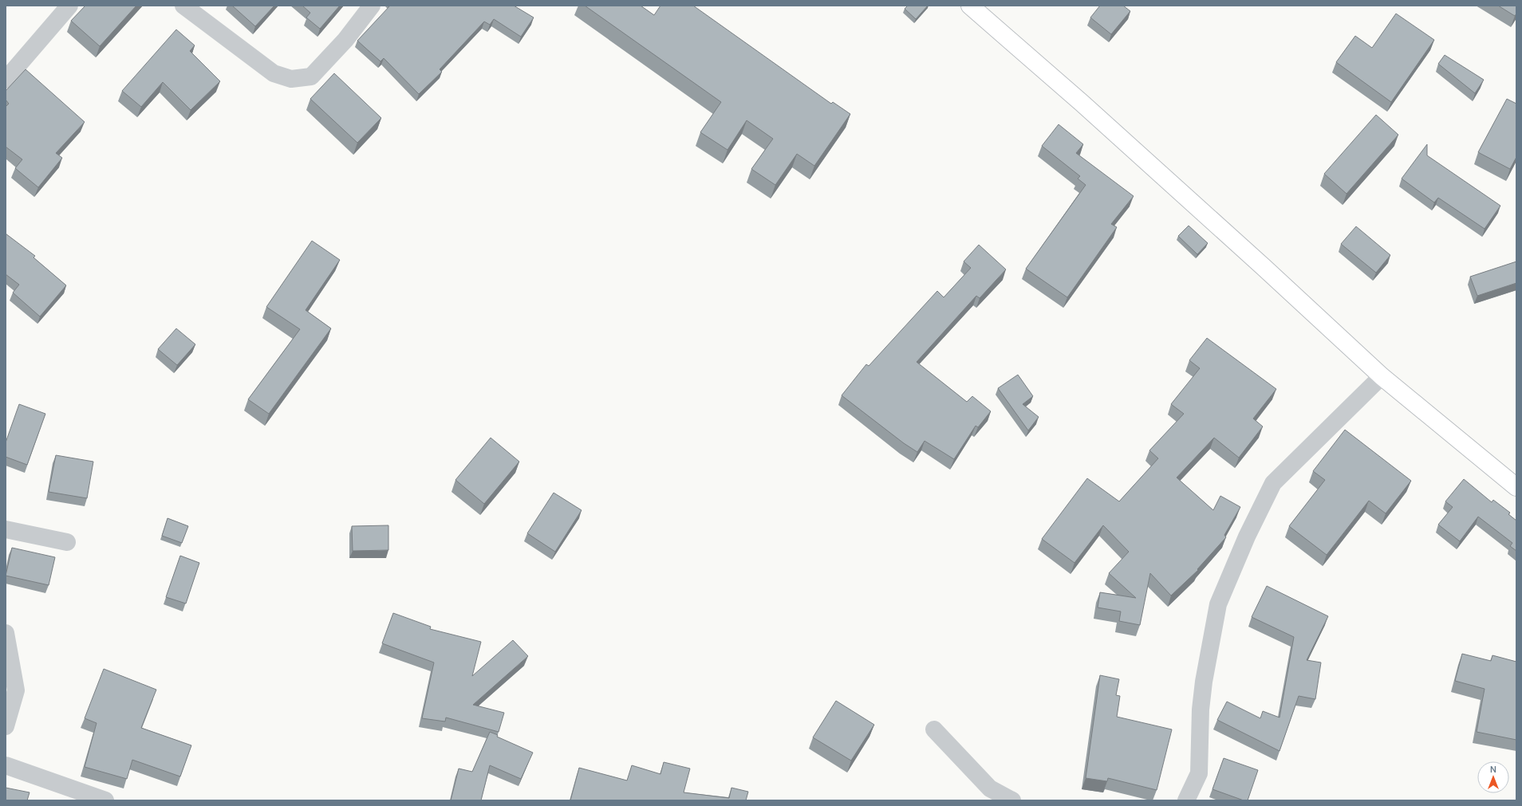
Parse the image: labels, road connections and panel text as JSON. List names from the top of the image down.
{
  "north": "top"
}
